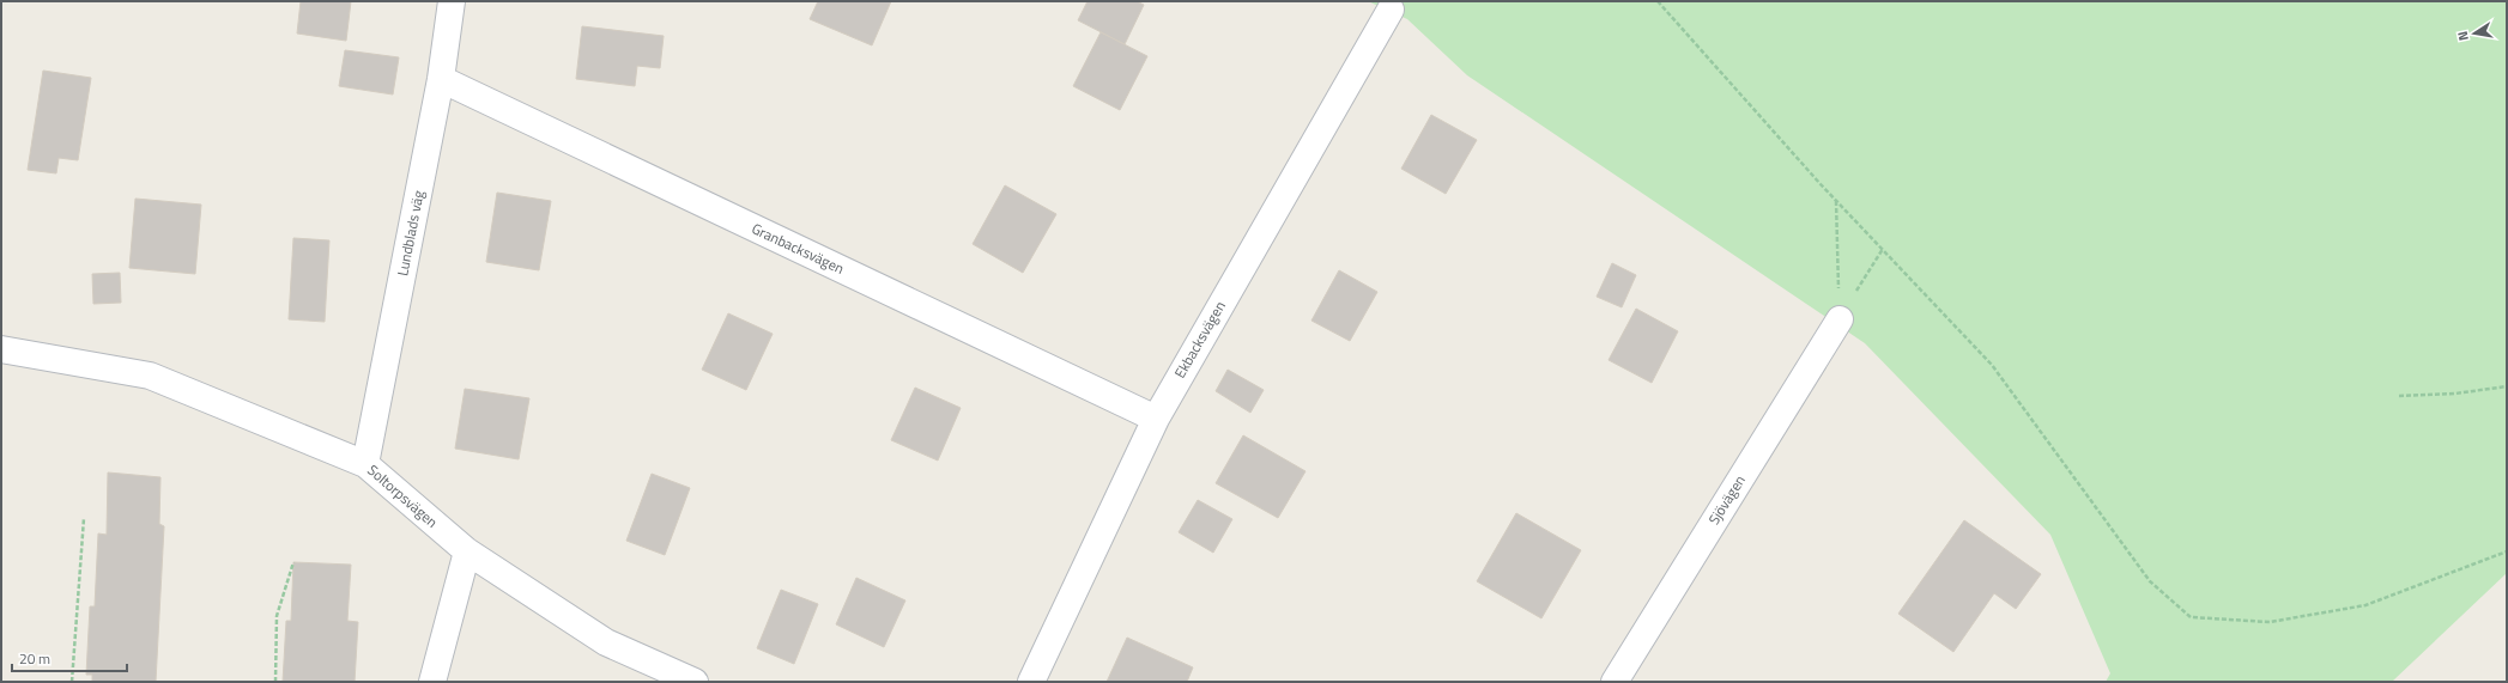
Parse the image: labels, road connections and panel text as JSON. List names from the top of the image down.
{
  "streets": {
    "street": [
      "Lundblads väg",
      "Granbacksvägen",
      "Ekbacksvägen",
      "Soltorpsvägen",
      "Sjövägen"
    ]
  },
  "crossings": [
    ["Lundblads väg", "Granbacksvägen"],
    ["Lundblads väg", "Soltorpsvägen"],
    ["Granbacksvägen", "Ekbacksvägen"]
  ],
  "scale_bar": "20 m",
  "north": "left"
}
